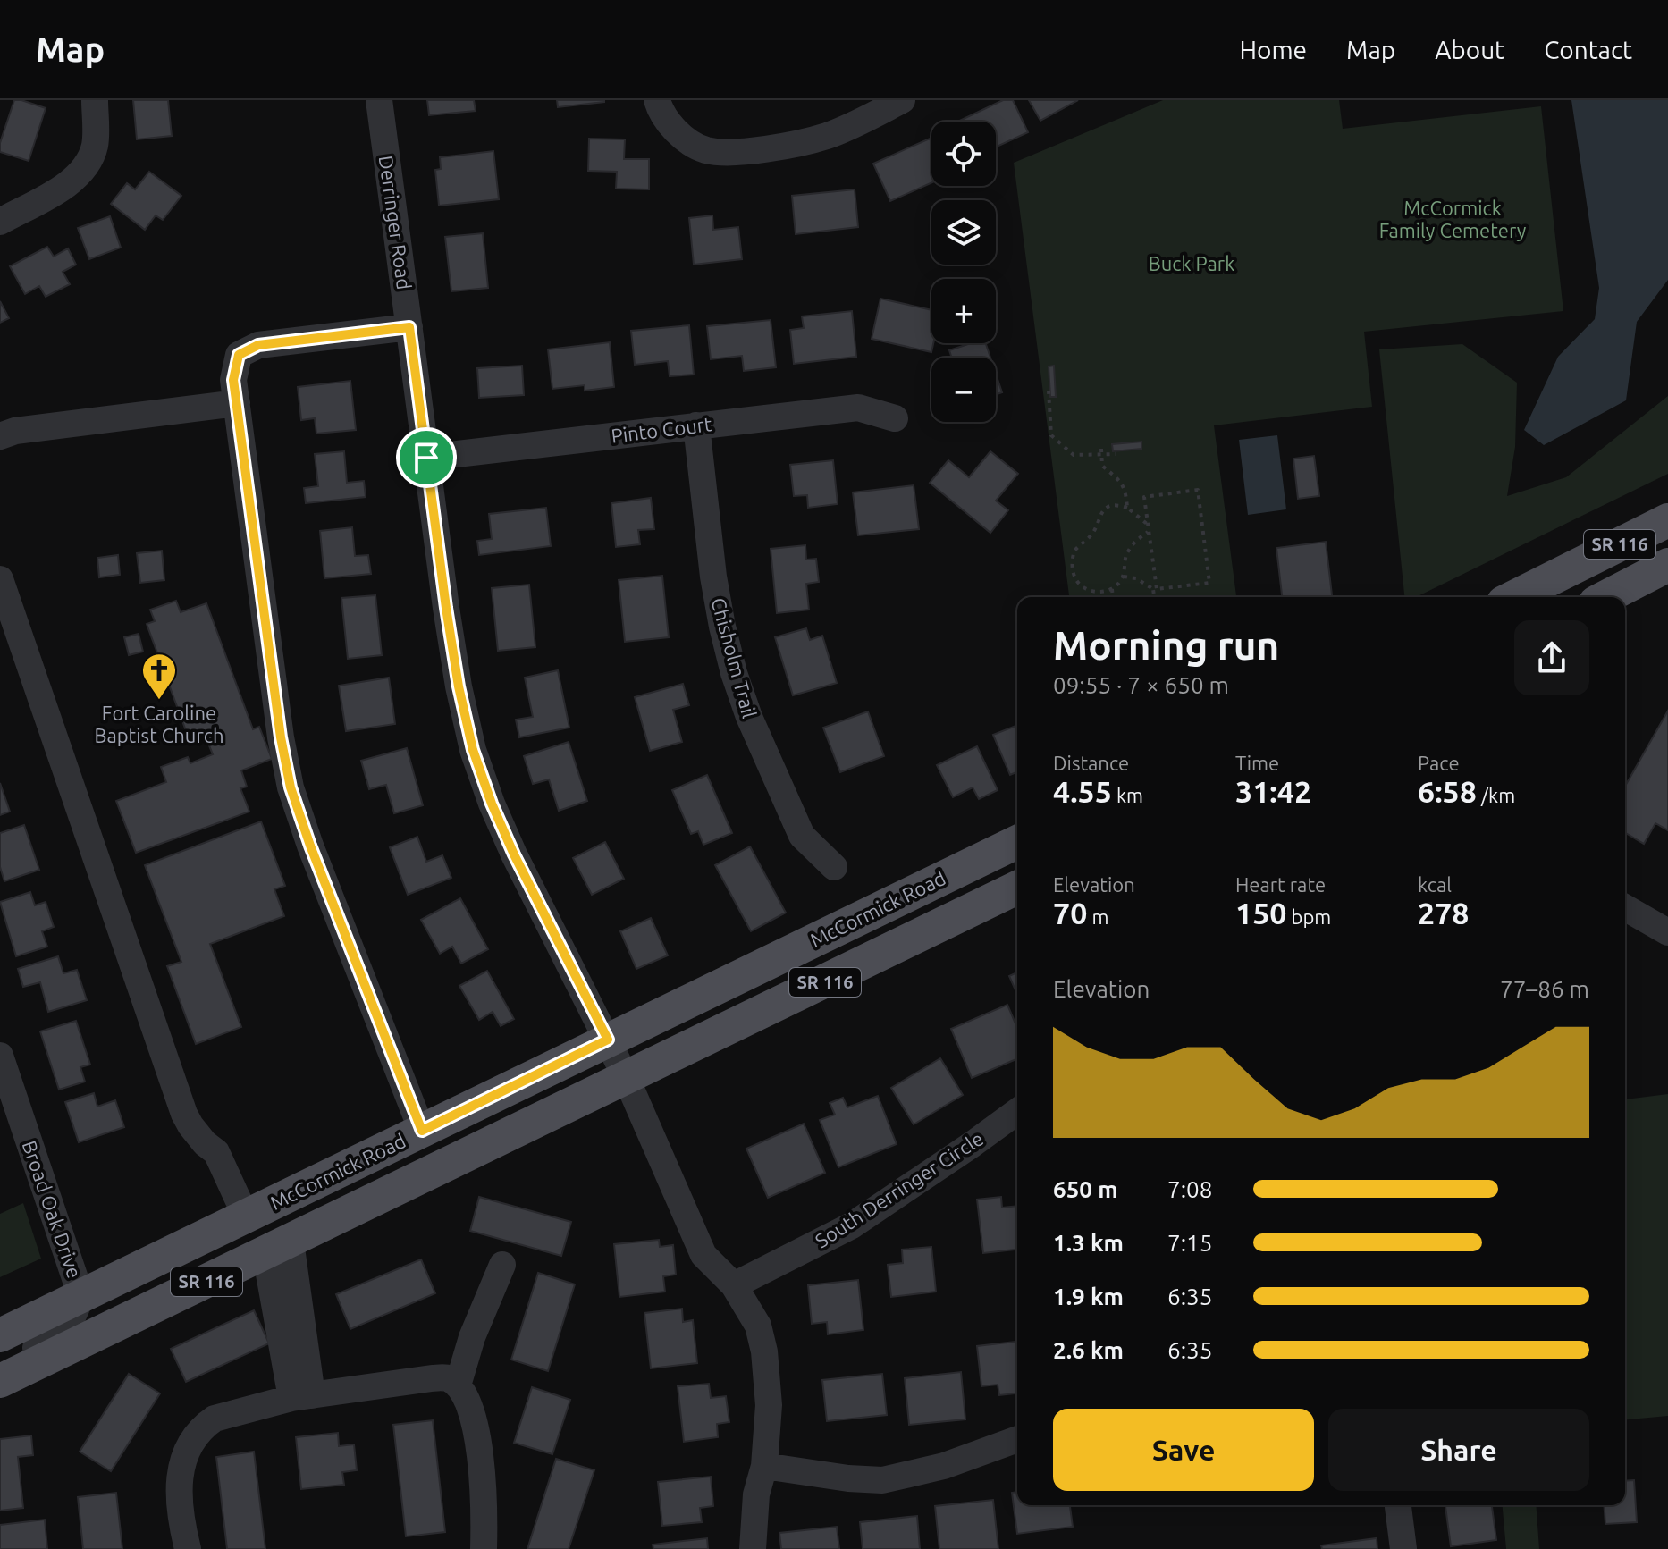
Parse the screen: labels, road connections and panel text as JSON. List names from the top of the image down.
{
  "streets": {
    "main road": ["SR 116", "McCormick Road"],
    "street": [
      "Derringer Road",
      "Pinto Court",
      "Chisholm Trail",
      "South Derringer Circle",
      "Broad Oak Drive"
    ]
  },
  "crossings": [
    ["Derringer Road", "Pinto Court"],
    ["Derringer Road", "SR 116"],
    ["Derringer Road", "McCormick Road"],
    ["Derringer Road", "South Derringer Circle"],
    ["Pinto Court", "Chisholm Trail"],
    ["McCormick Road", "Broad Oak Drive"]
  ],
  "parks": ["McCormick Family Cemetery", "Buck Park"],
  "places": {
    "church": ["Fort Caroline Baptist Church"]
  },
  "page": {
    "header": "Map",
    "nav": [
      "Home",
      "Map",
      "About",
      "Contact"
    ],
    "map_buttons": ["+", "−"],
    "heading": ["Morning run", "09:55 · 7 × 650 m"],
    "stats": [
      ["Distance", "4.55 km"],
      ["Time", "31:42"],
      ["Pace", "6:58 /km"],
      ["Elevation", "70 m"],
      ["Heart rate", "150 bpm"],
      ["kcal", "278"]
    ],
    "chart": ["Elevation", "77–86 m"],
    "list": [
      {
        "name": "650 m",
        "note": "7:08"
      },
      {
        "name": "1.3 km",
        "note": "7:15"
      },
      {
        "name": "1.9 km",
        "note": "6:35"
      },
      {
        "name": "2.6 km",
        "note": "6:35"
      }
    ],
    "buttons": ["Save", "Share"]
  }
}
